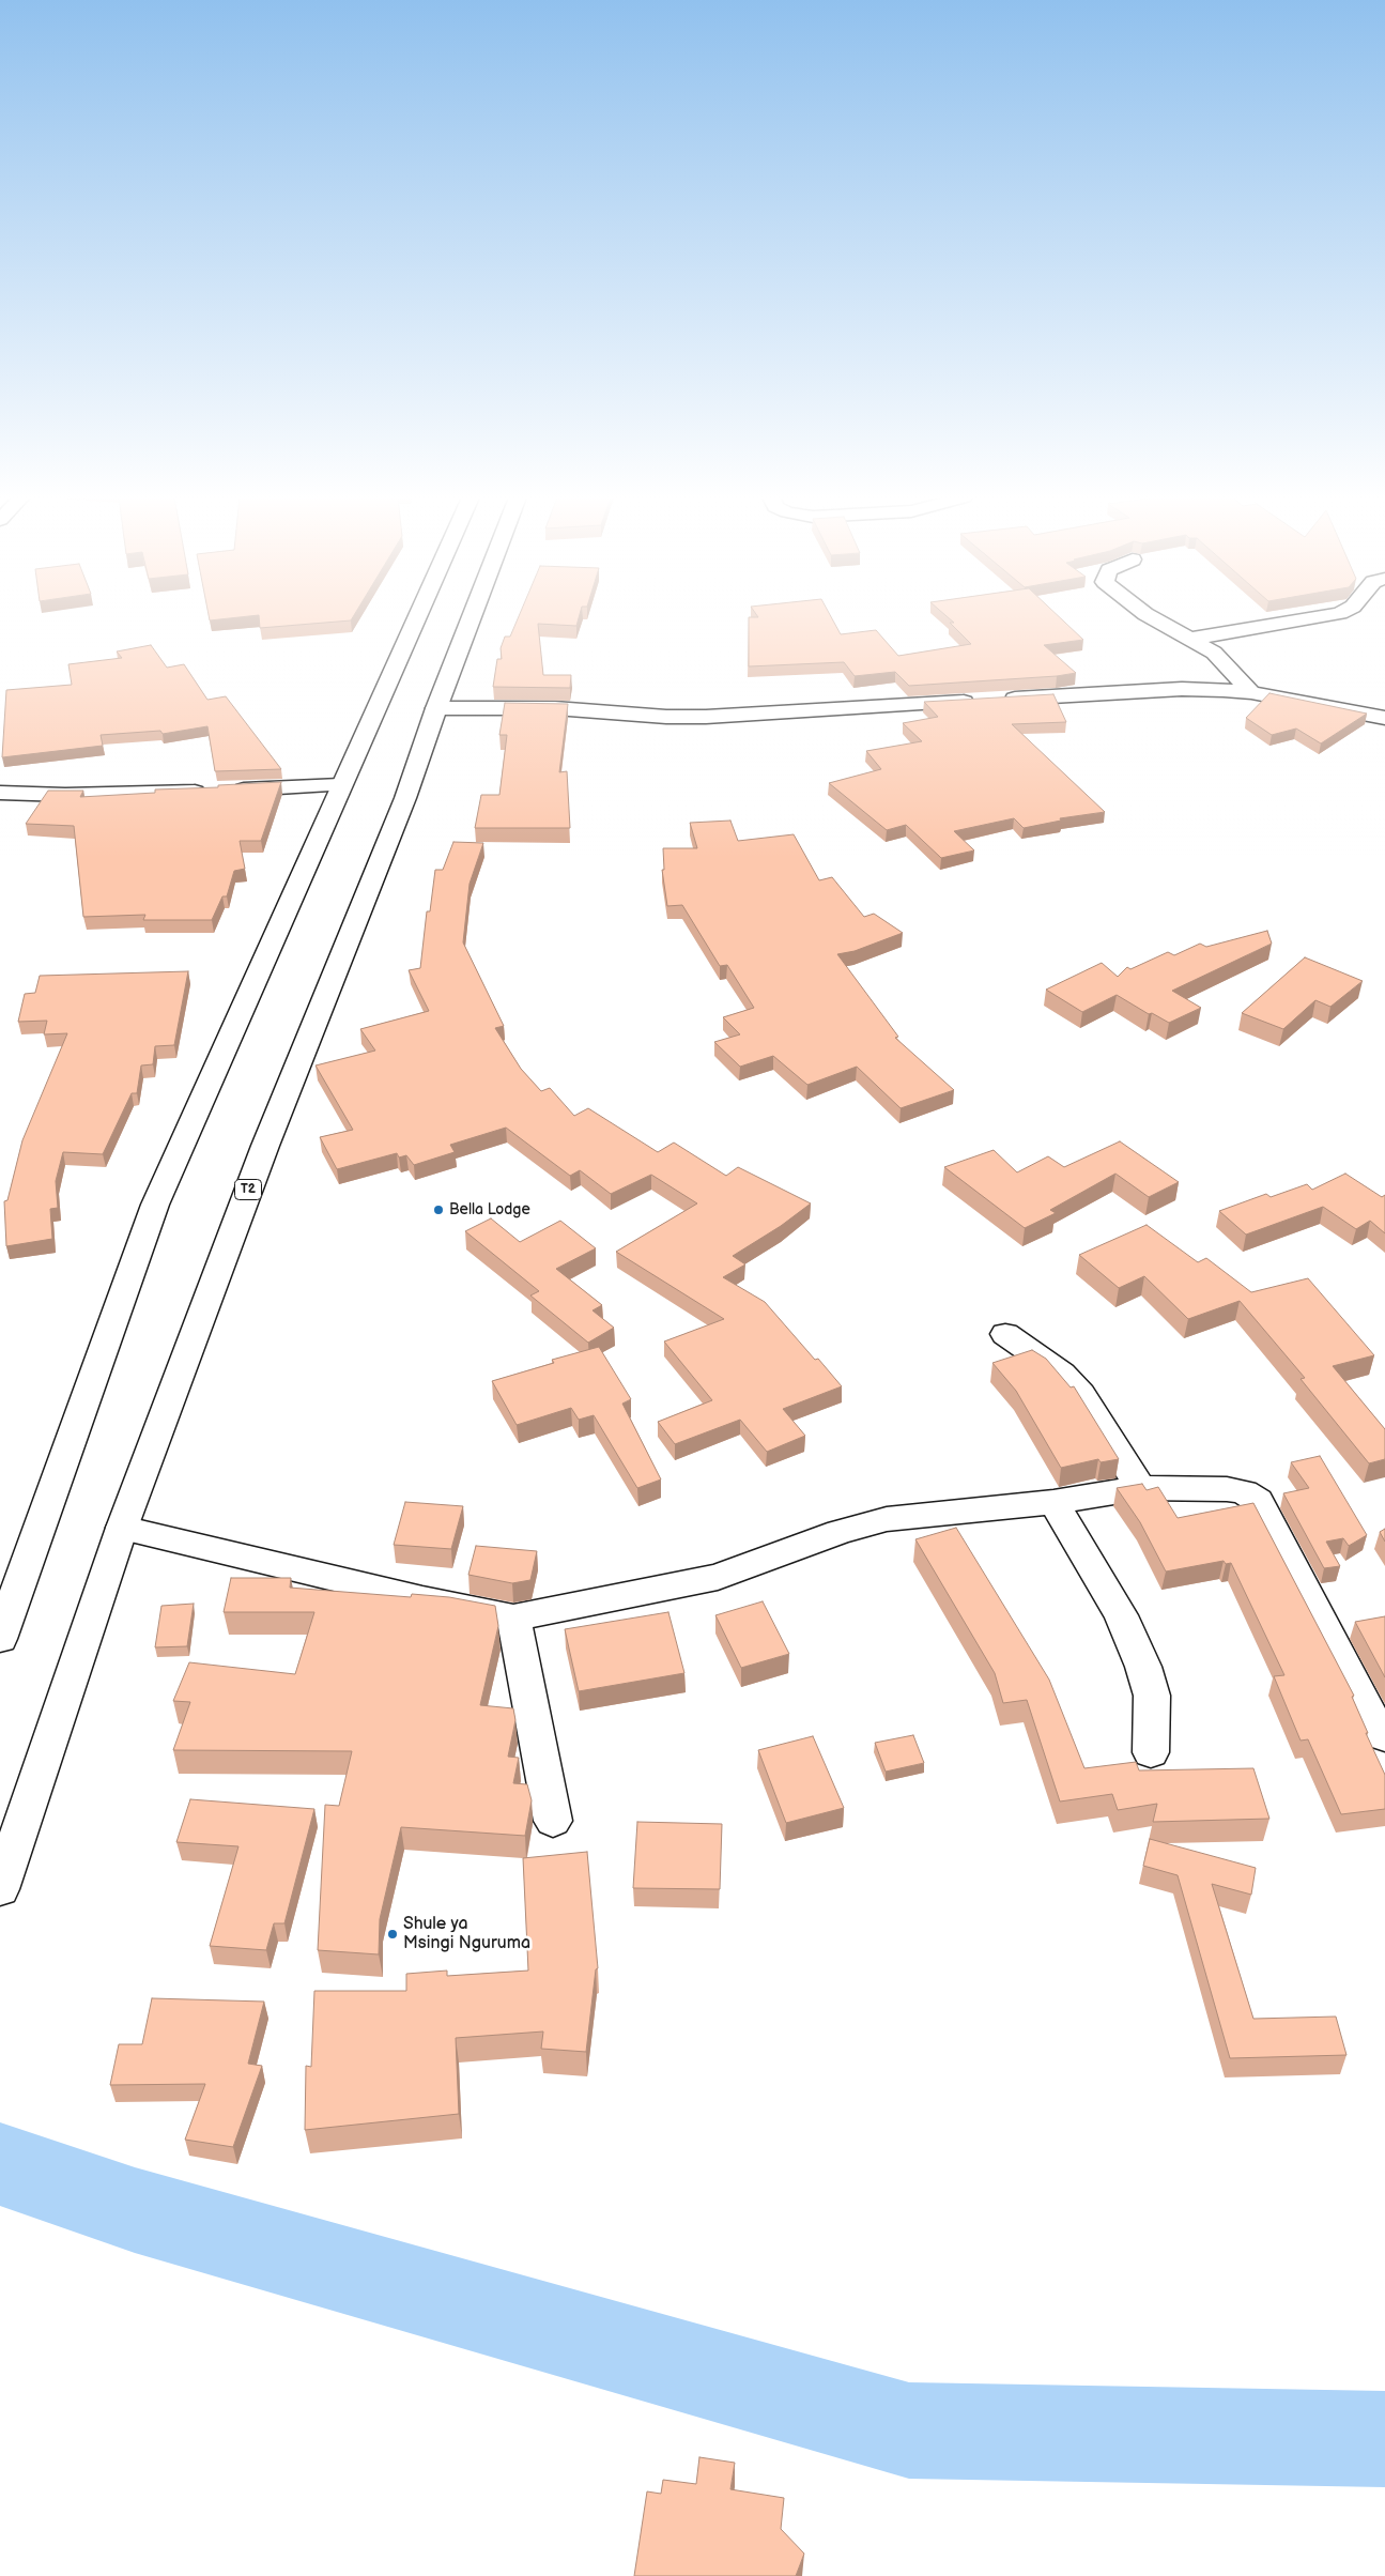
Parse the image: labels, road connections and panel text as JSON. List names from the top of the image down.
{
  "streets": {
    "main road": ["T2"]
  },
  "places": ["Bella Lodge", "Shule ya Msingi Nguruma"]
}
